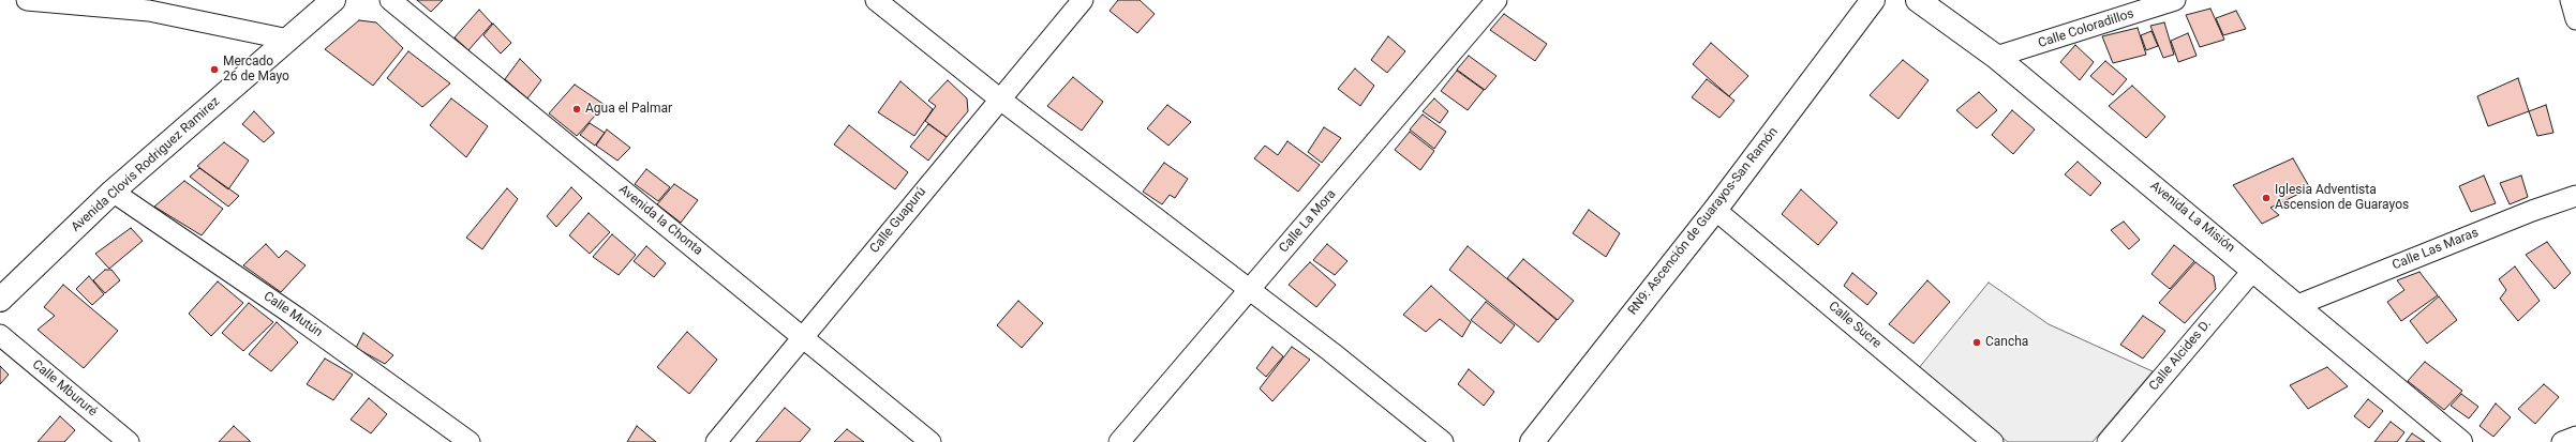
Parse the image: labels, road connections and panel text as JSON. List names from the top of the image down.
{
  "streets": {
    "main road": ["Avenida Clovis Rodriguez Ramirez", "Avenida La Misión", "RN9: Ascención de Guarayos-San Ramón"],
    "street": [
      "Calle Coloradillos",
      "Avenida la Chonta",
      "Calle Guapurú",
      "Calle La Mora",
      "Calle Las Maras",
      "Calle Mutún",
      "Calle Sucre",
      "Calle Alcides D.",
      "Calle Mbururé"
    ]
  },
  "crossings": [
    ["Calle Coloradillos", "Avenida La Misión"],
    ["Avenida Clovis Rodriguez Ramirez", "Calle Mutún"],
    ["Avenida La Misión", "Calle Las Maras"],
    ["Avenida La Misión", "Calle Alcides D."],
    ["Avenida la Chonta", "Calle Guapurú"],
    ["RN9: Ascención de Guarayos-San Ramón", "Calle Sucre"]
  ],
  "places": [
    "Mercado 26 de Mayo",
    "Agua el Palmar",
    "Iglesia Adventista Ascension de Guarayos",
    "Cancha"
  ]
}
